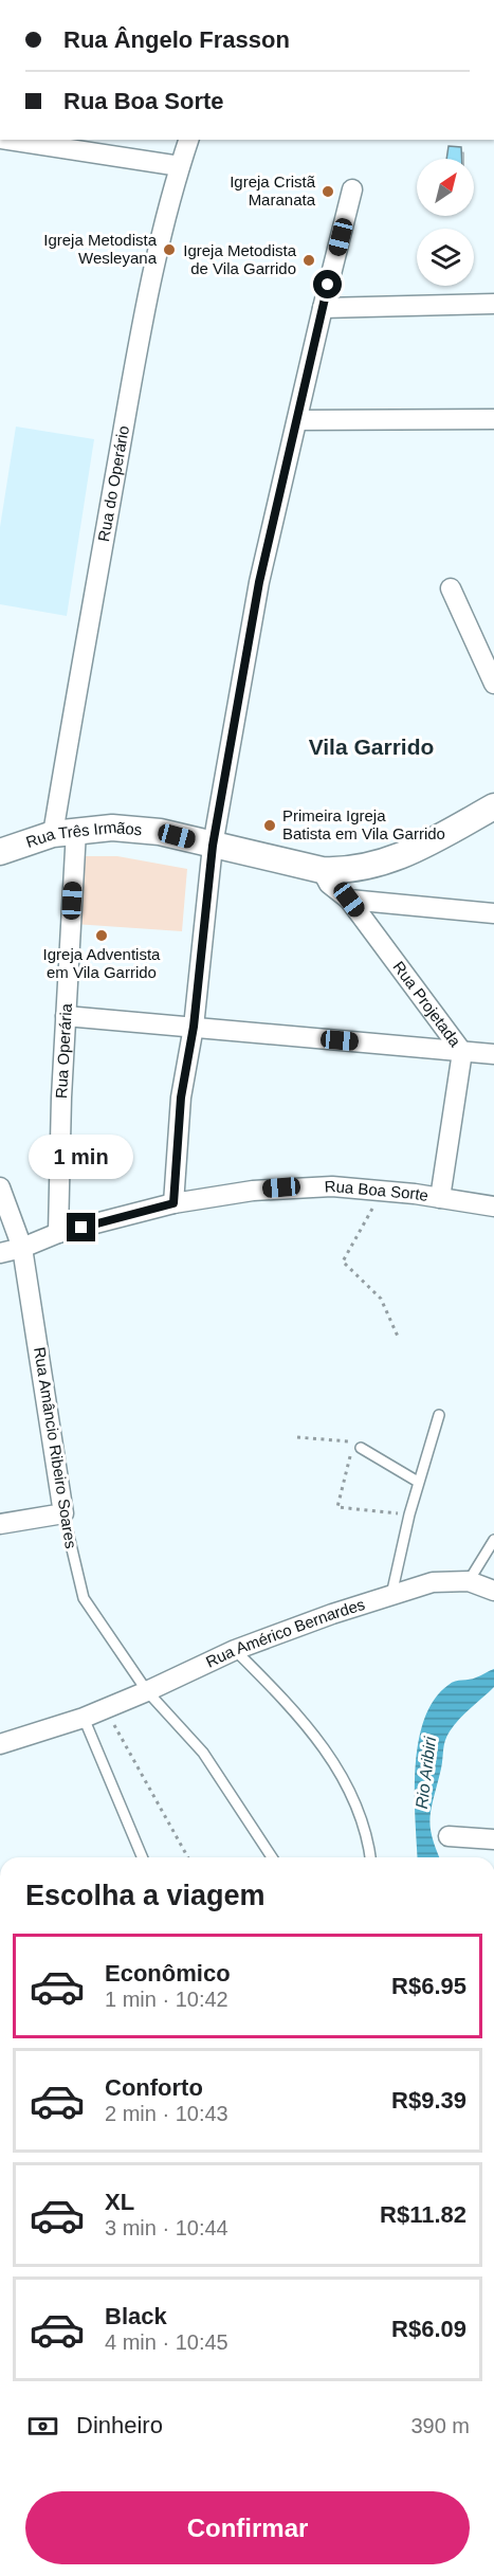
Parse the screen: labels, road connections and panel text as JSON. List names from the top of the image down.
{
  "streets": {
    "street": [
      "Rua do Operário",
      "Rua Três Irmãos",
      "Rua Projetada",
      "Rua Operária",
      "Rua Boa Sorte",
      "Rua Amâncio Ribeiro Soares",
      "Rua Américo Bernardes"
    ]
  },
  "crossings": [
    ["Rua do Operário", "Rua Três Irmãos"],
    ["Rua do Operário", "Rua Operária"],
    ["Rua Três Irmãos", "Rua Projetada"],
    ["Rua Três Irmãos", "Rua Operária"],
    ["Rua Projetada", "Rua Boa Sorte"],
    ["Rua Operária", "Rua Boa Sorte"],
    ["Rua Boa Sorte", "Rua Amâncio Ribeiro Soares"],
    ["Rua Amâncio Ribeiro Soares", "Rua Américo Bernardes"]
  ],
  "districts": ["Vila Garrido"],
  "water": ["Rio Aribiri"],
  "places": [
    "Igreja Cristã Maranata",
    "Igreja Metodista Wesleyana",
    "Igreja Metodista de Vila Garrido",
    "Primeira Igreja Batista em Vila Garrido",
    "Igreja Adventista em Vila Garrido"
  ],
  "north": "top right",
  "page": {
    "banner": ["Rua Ângelo Frasson", "Rua Boa Sorte"],
    "bubble": "1 min",
    "heading": "Escolha a viagem",
    "list": [
      {
        "name": "Econômico",
        "note": "1 min · 10:42",
        "value": "R$6.95"
      },
      {
        "name": "Conforto",
        "note": "2 min · 10:43",
        "value": "R$9.39"
      },
      {
        "name": "XL",
        "note": "3 min · 10:44",
        "value": "R$11.82"
      },
      {
        "name": "Black",
        "note": "4 min · 10:45",
        "value": "R$6.09"
      }
    ],
    "pay": ["Dinheiro", "390 m"],
    "buttons": "Confirmar"
  }
}
